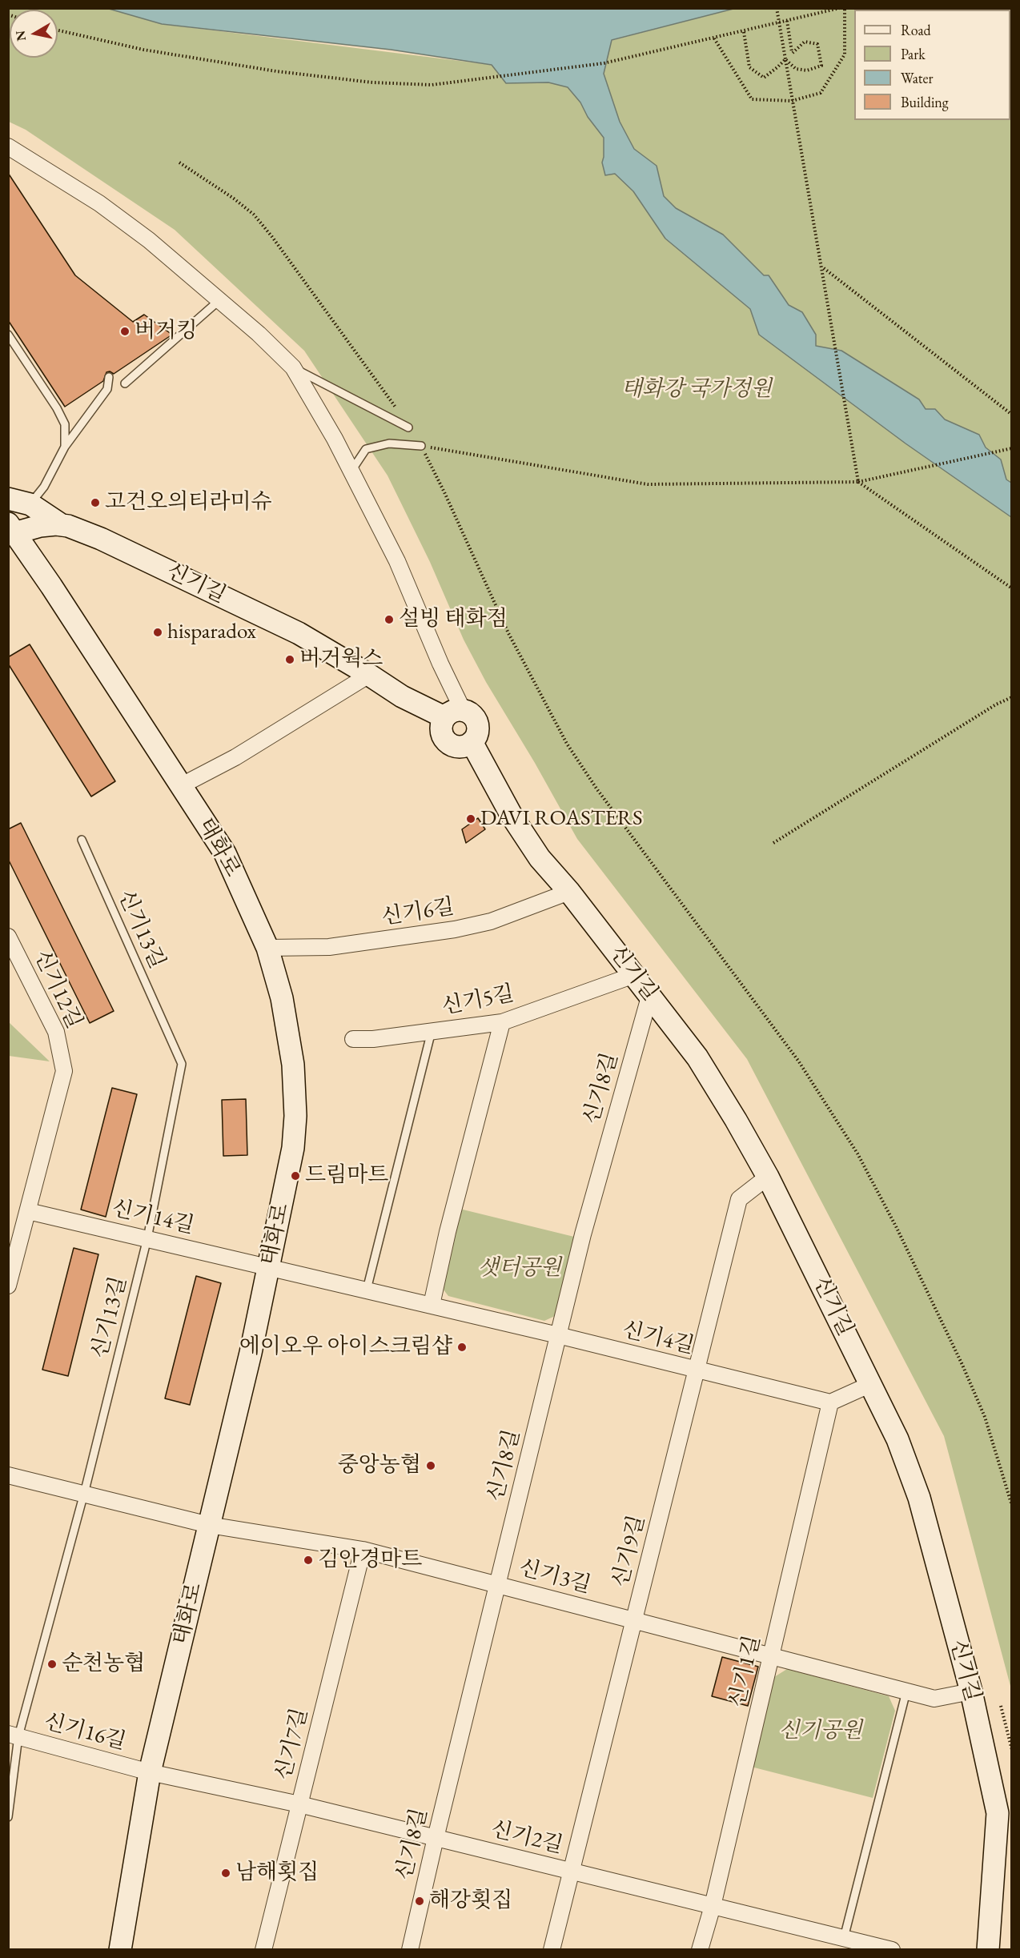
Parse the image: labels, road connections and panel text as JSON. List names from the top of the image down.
{
  "streets": {
    "street": [
      "신기길",
      "태화로",
      "신기6길",
      "신기12길",
      "신기5길",
      "신기8길",
      "신기14길",
      "신기4길",
      "신기9길",
      "신기3길",
      "신기1길",
      "신기16길",
      "신기7길",
      "신기2길"
    ],
    "lane": ["신기13길"]
  },
  "crossings": [
    ["신기길", "태화로"],
    ["신기길", "신기6길"],
    ["신기길", "신기5길"],
    ["신기길", "신기8길"],
    ["신기길", "신기9길"],
    ["신기길", "신기3길"],
    ["태화로", "신기6길"],
    ["태화로", "신기14길"],
    ["태화로", "신기4길"],
    ["태화로", "신기3길"],
    ["태화로", "신기16길"],
    ["태화로", "신기2길"],
    ["신기13길", "신기14길"],
    ["신기13길", "신기3길"],
    ["신기13길", "신기16길"],
    ["신기12길", "신기14길"],
    ["신기8길", "신기4길"],
    ["신기8길", "신기3길"],
    ["신기8길", "신기2길"],
    ["신기14길", "신기4길"],
    ["신기4길", "신기9길"],
    ["신기4길", "신기1길"],
    ["신기9길", "신기3길"],
    ["신기9길", "신기2길"],
    ["신기3길", "신기1길"],
    ["신기3길", "신기7길"],
    ["신기1길", "신기2길"],
    ["신기16길", "신기2길"],
    ["신기7길", "신기2길"]
  ],
  "parks": ["태화강 국가정원", "샛터공원", "신기공원"],
  "places": [
    "버거킹",
    "고건오의티라미슈",
    "설빙 태화점",
    "hisparadox",
    "버거웍스",
    "DAVI ROASTERS",
    "드림마트",
    "에이오우 아이스크림샵",
    "중앙농협",
    "김안경마트",
    "순천농협",
    "남해횟집",
    "해강횟집"
  ],
  "legend": [
    "Road",
    "Park",
    "Water",
    "Building"
  ],
  "north": "left"
}
